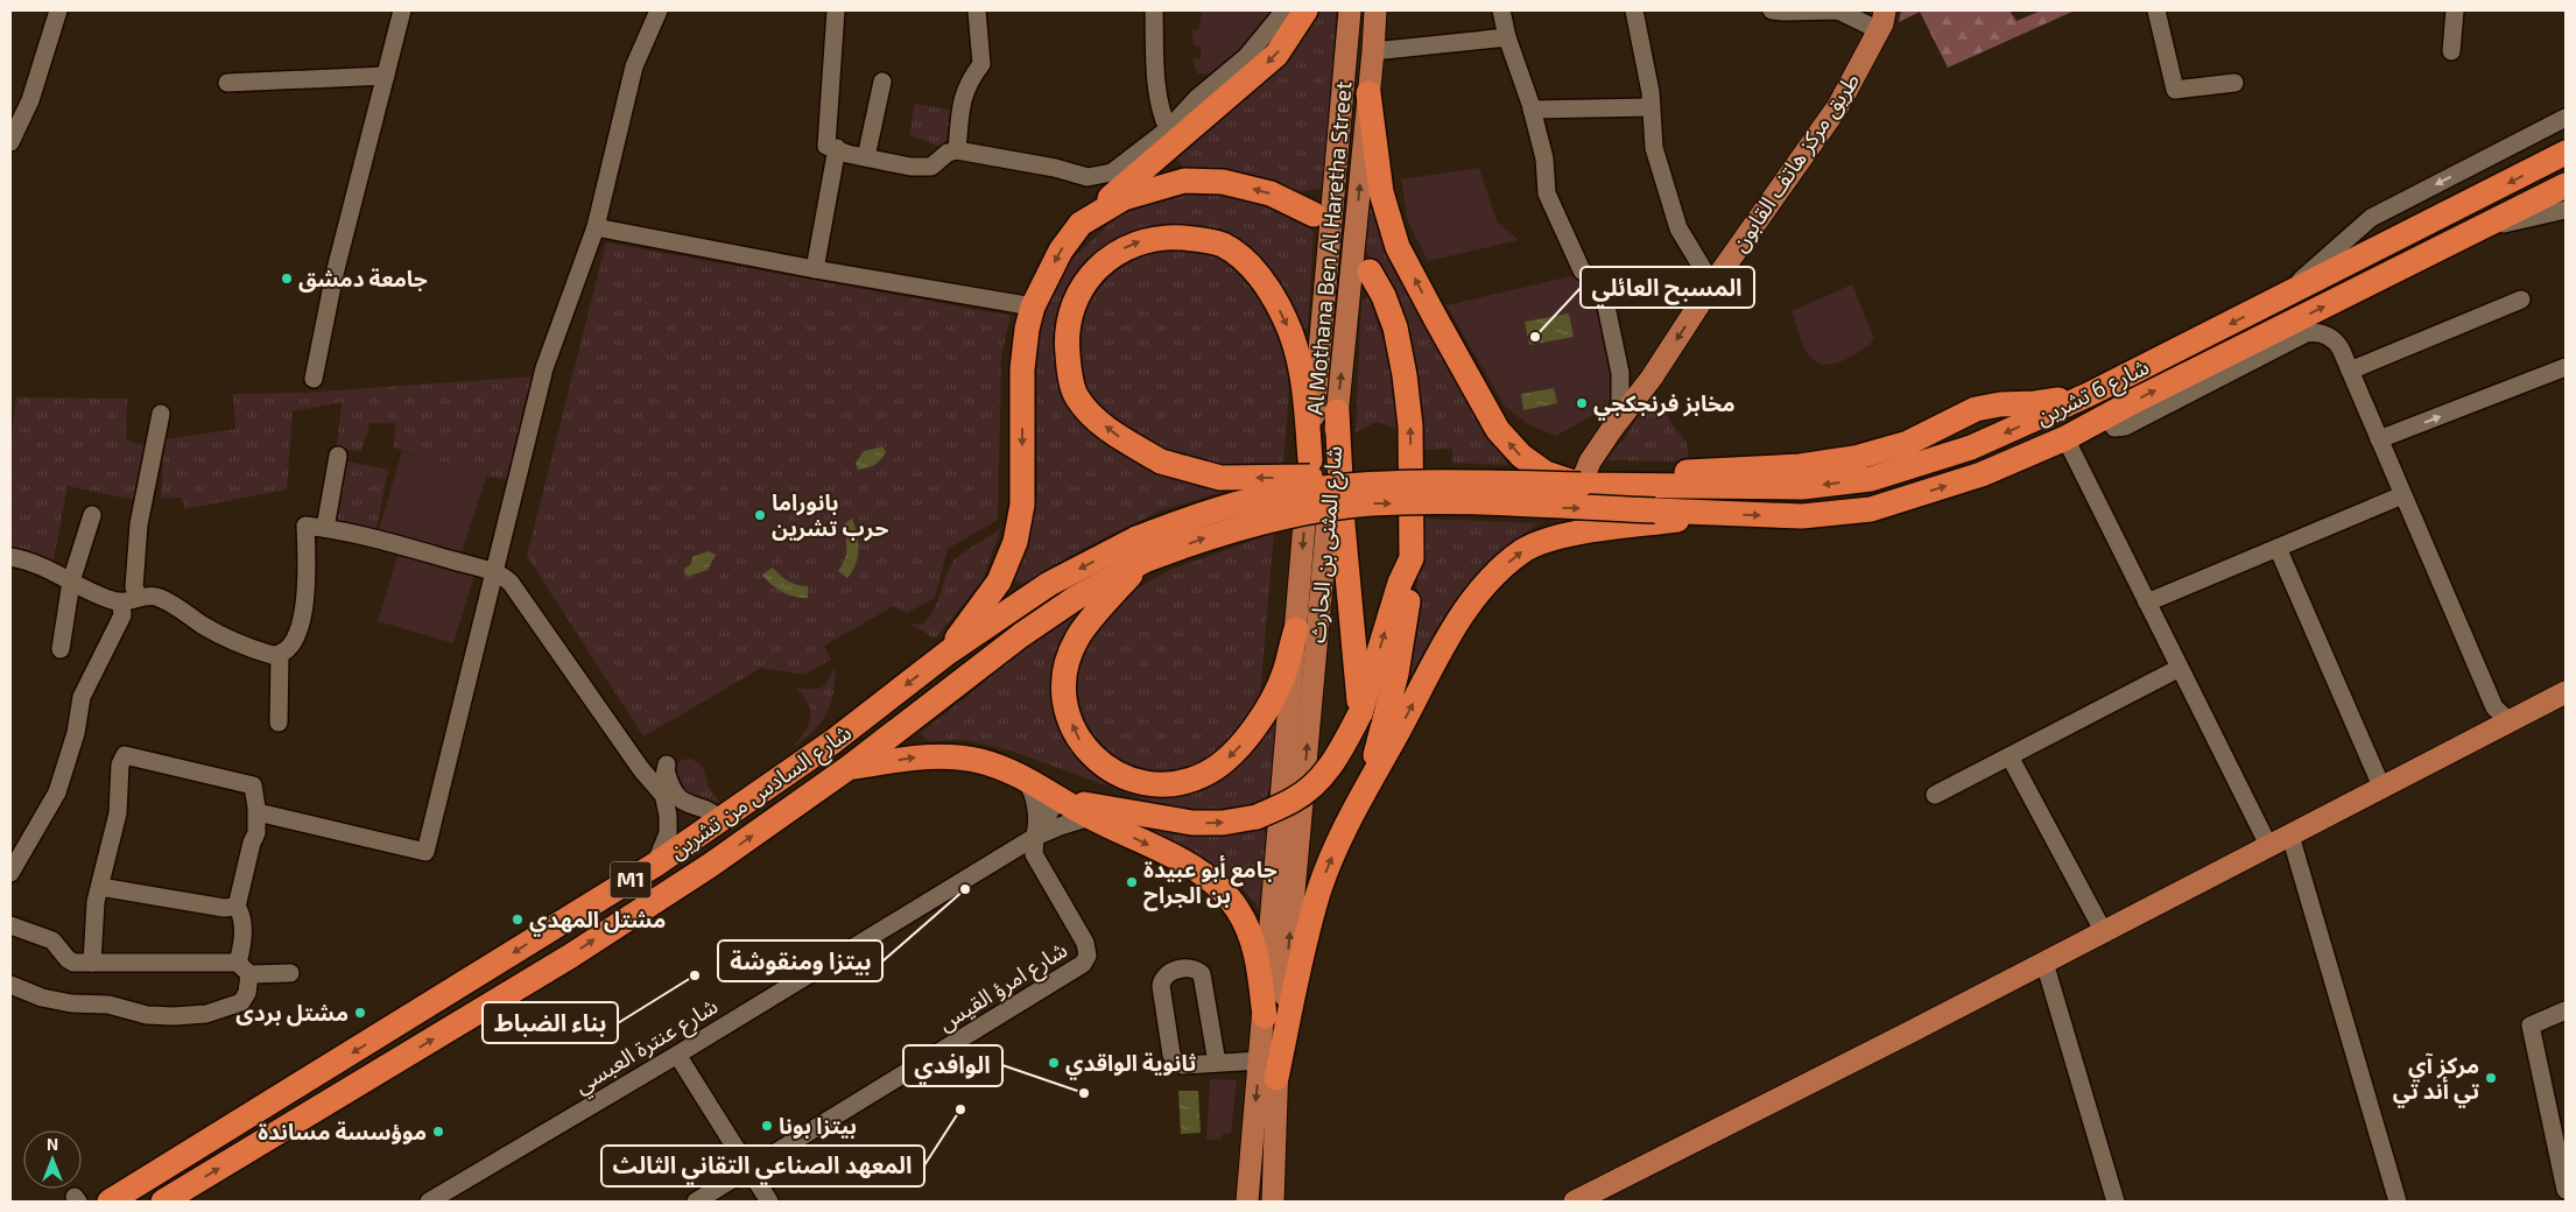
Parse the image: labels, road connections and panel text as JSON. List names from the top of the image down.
{
  "streets": {
    "highway": ["شارع 6 تشرين", "شارع السادس من تشرين", "M1"],
    "main road": ["طريق مركز هاتف القابون", "Al Mothana Ben Al Haretha Street", "شارع المثنى بن الحارث"],
    "street": ["شارع امرؤ القيس", "شارع عنترة العبسي"]
  },
  "crossings": [
    ["طريق مركز هاتف القابون", "شارع 6 تشرين"],
    ["Al Mothana Ben Al Haretha Street", "شارع المثنى بن الحارث"],
    ["شارع 6 تشرين", "شارع السادس من تشرين"],
    ["شارع امرؤ القيس", "شارع عنترة العبسي"]
  ],
  "one_way": ["شارع المثنى بن الحارث"],
  "places": [
    "جامعة دمشق",
    "المسبح العائلي",
    "مخابز فرنجكجي",
    "بانوراما حرب تشرين",
    "جامع أبو عبيدة بن الجراح",
    "بيتزا ومنقوشة",
    "مشتل المهدي",
    "بناء الضباط",
    "مشتل بردى",
    "ثانوية الواقدي",
    "مركز آي تي أند تي",
    "الوافدي",
    "المعهد الصناعي التقاني الثالث",
    "بيتزا بونا",
    "موؤسسة مساندة"
  ],
  "north": "top"
}
